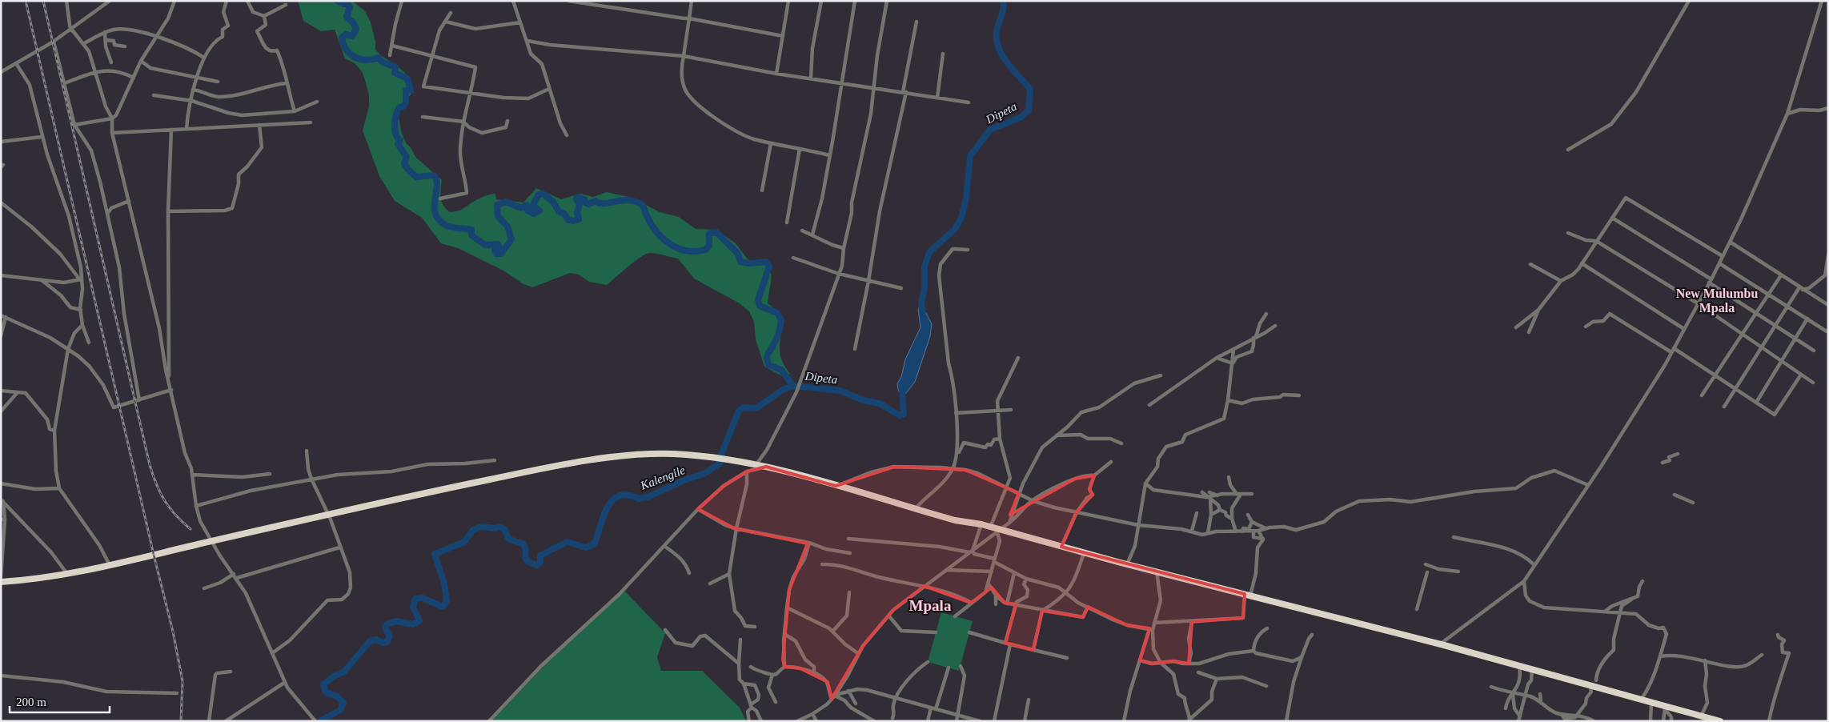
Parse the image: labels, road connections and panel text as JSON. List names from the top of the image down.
{
  "districts": ["New Mulumbu Mpala", "Mpala"],
  "water": ["Dipeta", "Kalengile"],
  "scale_bar": "200 m"
}
